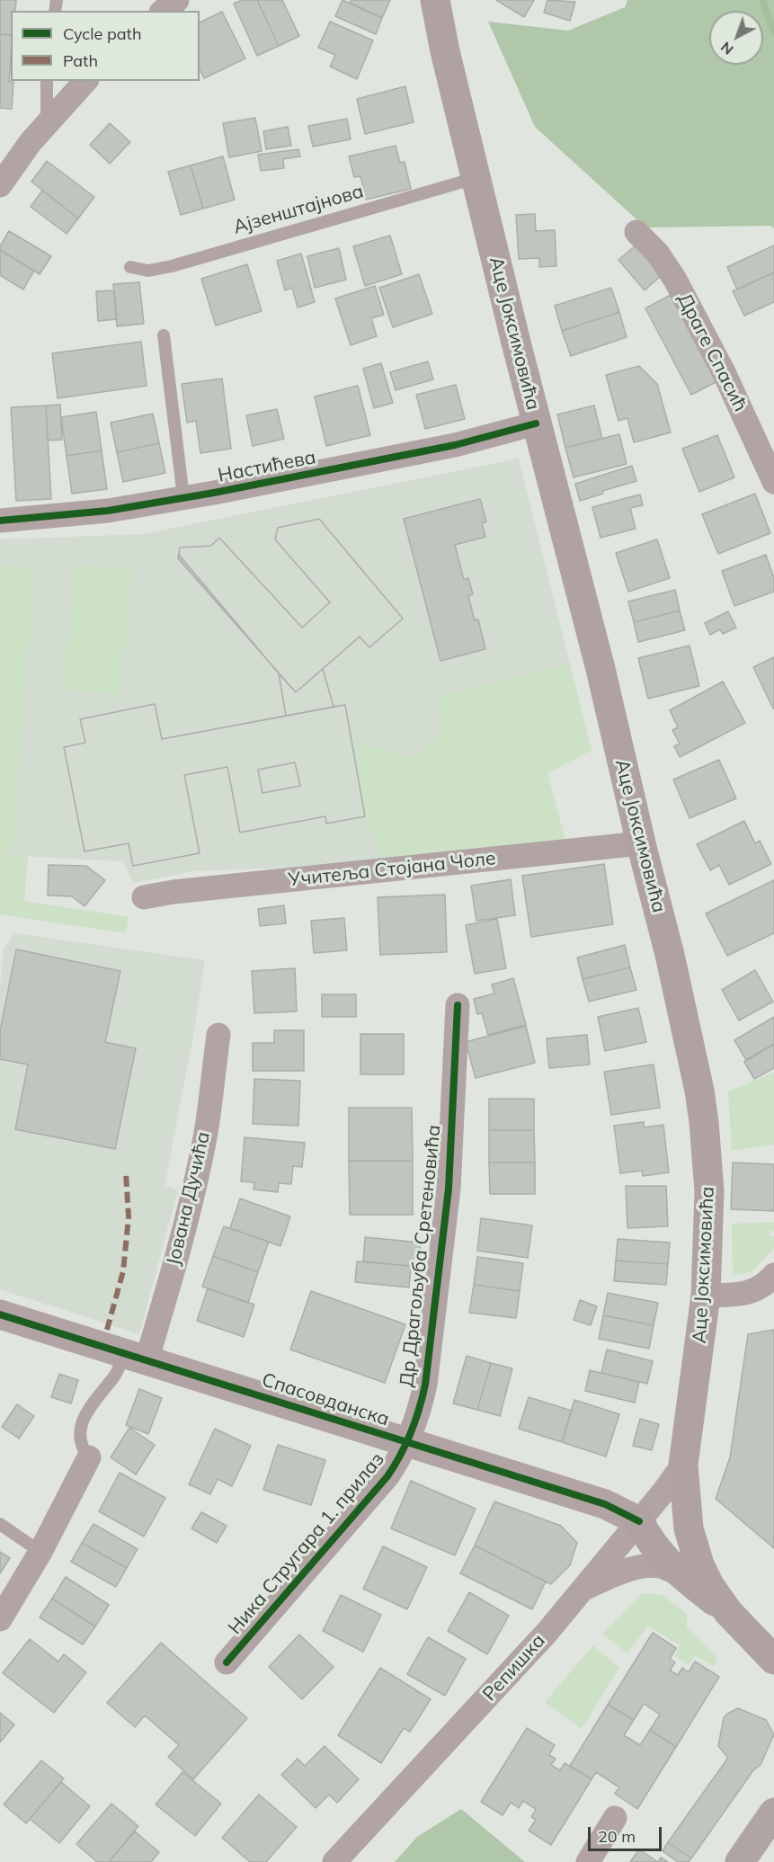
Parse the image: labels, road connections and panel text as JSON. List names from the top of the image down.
{
  "streets": {
    "main road": ["Аце Јоксимовића"],
    "street": [
      "Драге Спасић",
      "Настићева",
      "Учитеља Стојана Чоле",
      "Јована Дучића",
      "Др Драгољуба Сретеновића",
      "Спасовданска",
      "Ника Стругара 1. прилаз",
      "Репишка"
    ],
    "lane": ["Ајзенштајнова"]
  },
  "crossings": [
    ["Ајзенштајнова", "Аце Јоксимовића"],
    ["Аце Јоксимовића", "Настићева"],
    ["Аце Јоксимовића", "Учитеља Стојана Чоле"],
    ["Аце Јоксимовића", "Репишка"],
    ["Јована Дучића", "Спасовданска"],
    ["Др Драгољуба Сретеновића", "Спасовданска"],
    ["Др Драгољуба Сретеновића", "Ника Стругара 1. прилаз"],
    ["Спасовданска", "Ника Стругара 1. прилаз"],
    ["Спасовданска", "Репишка"]
  ],
  "legend": ["Cycle path", "Path"],
  "scale_bar": "20 m",
  "north": "bottom left"
}
